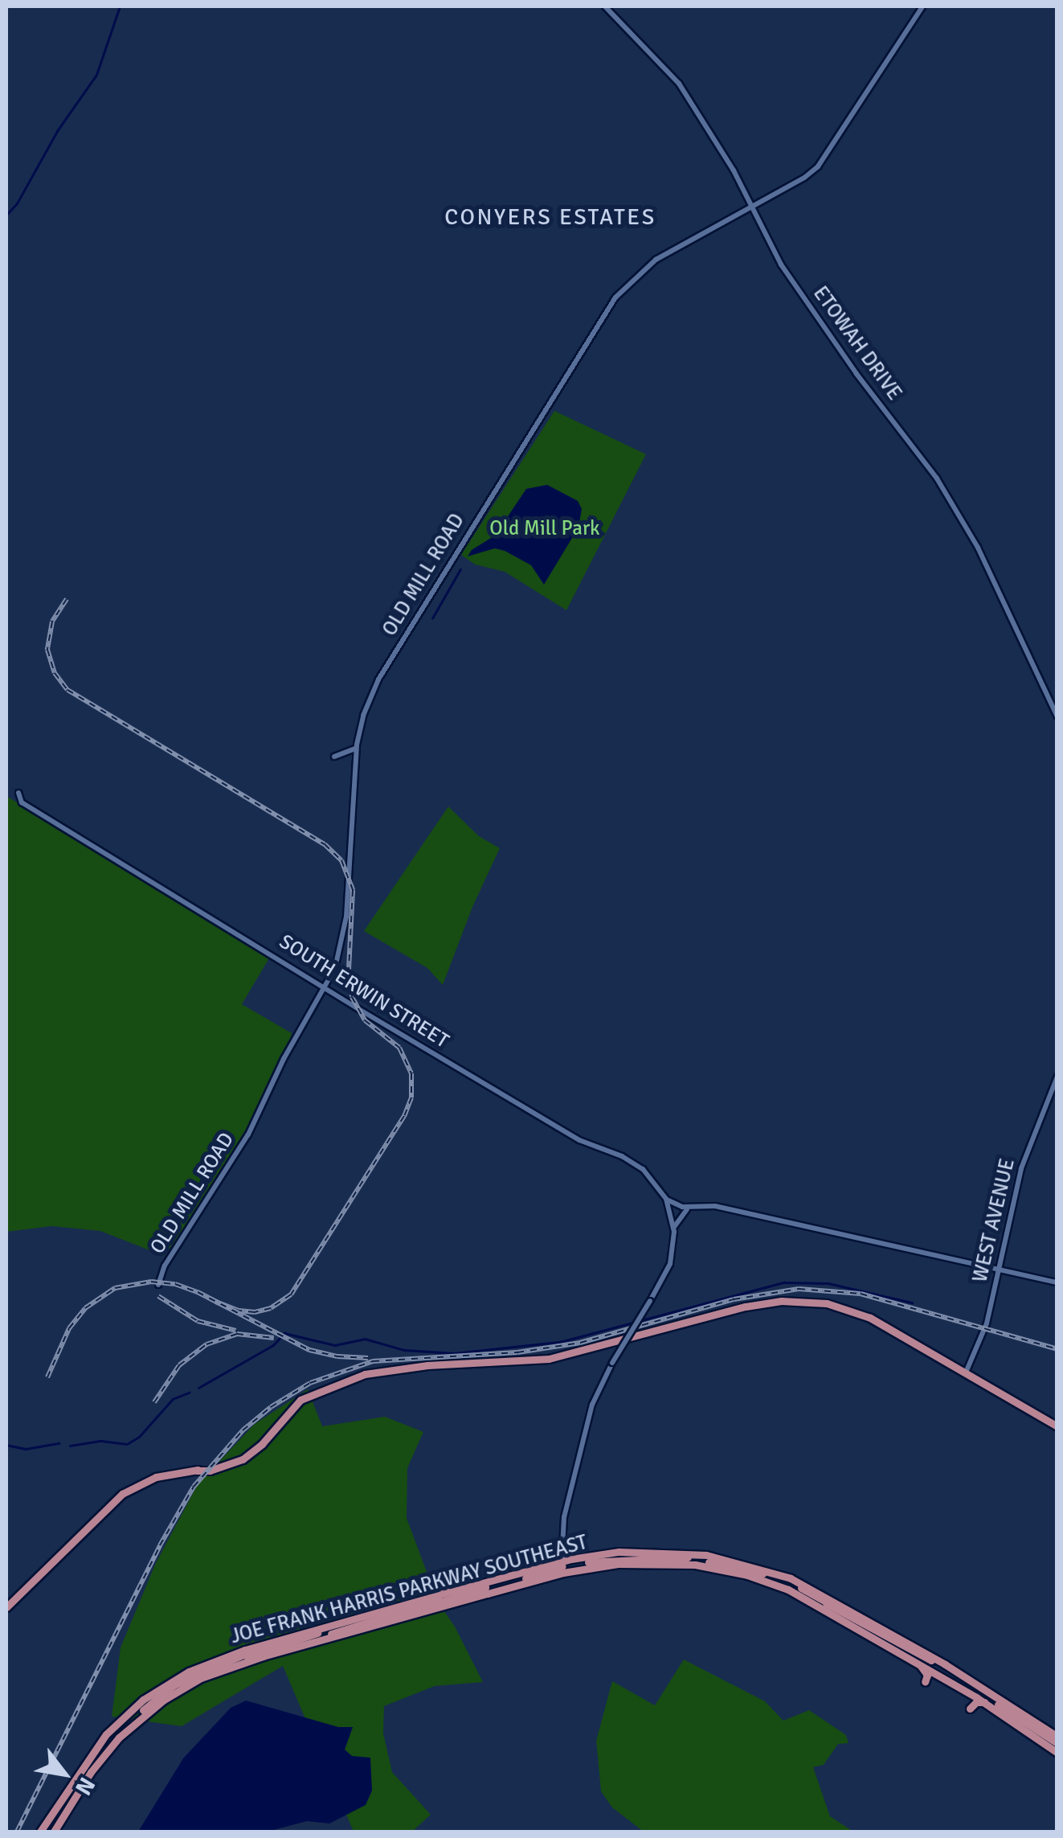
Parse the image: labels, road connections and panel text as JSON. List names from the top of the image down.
{
  "streets": {
    "main road": ["JOE FRANK HARRIS PARKWAY SOUTHEAST"],
    "street": [
      "ETOWAH DRIVE",
      "OLD MILL ROAD",
      "SOUTH ERWIN STREET",
      "WEST AVENUE"
    ]
  },
  "crossings": [
    ["ETOWAH DRIVE", "OLD MILL ROAD"],
    ["OLD MILL ROAD", "SOUTH ERWIN STREET"]
  ],
  "districts": ["CONYERS ESTATES"],
  "parks": ["Old Mill Park"],
  "north": "bottom right"
}
